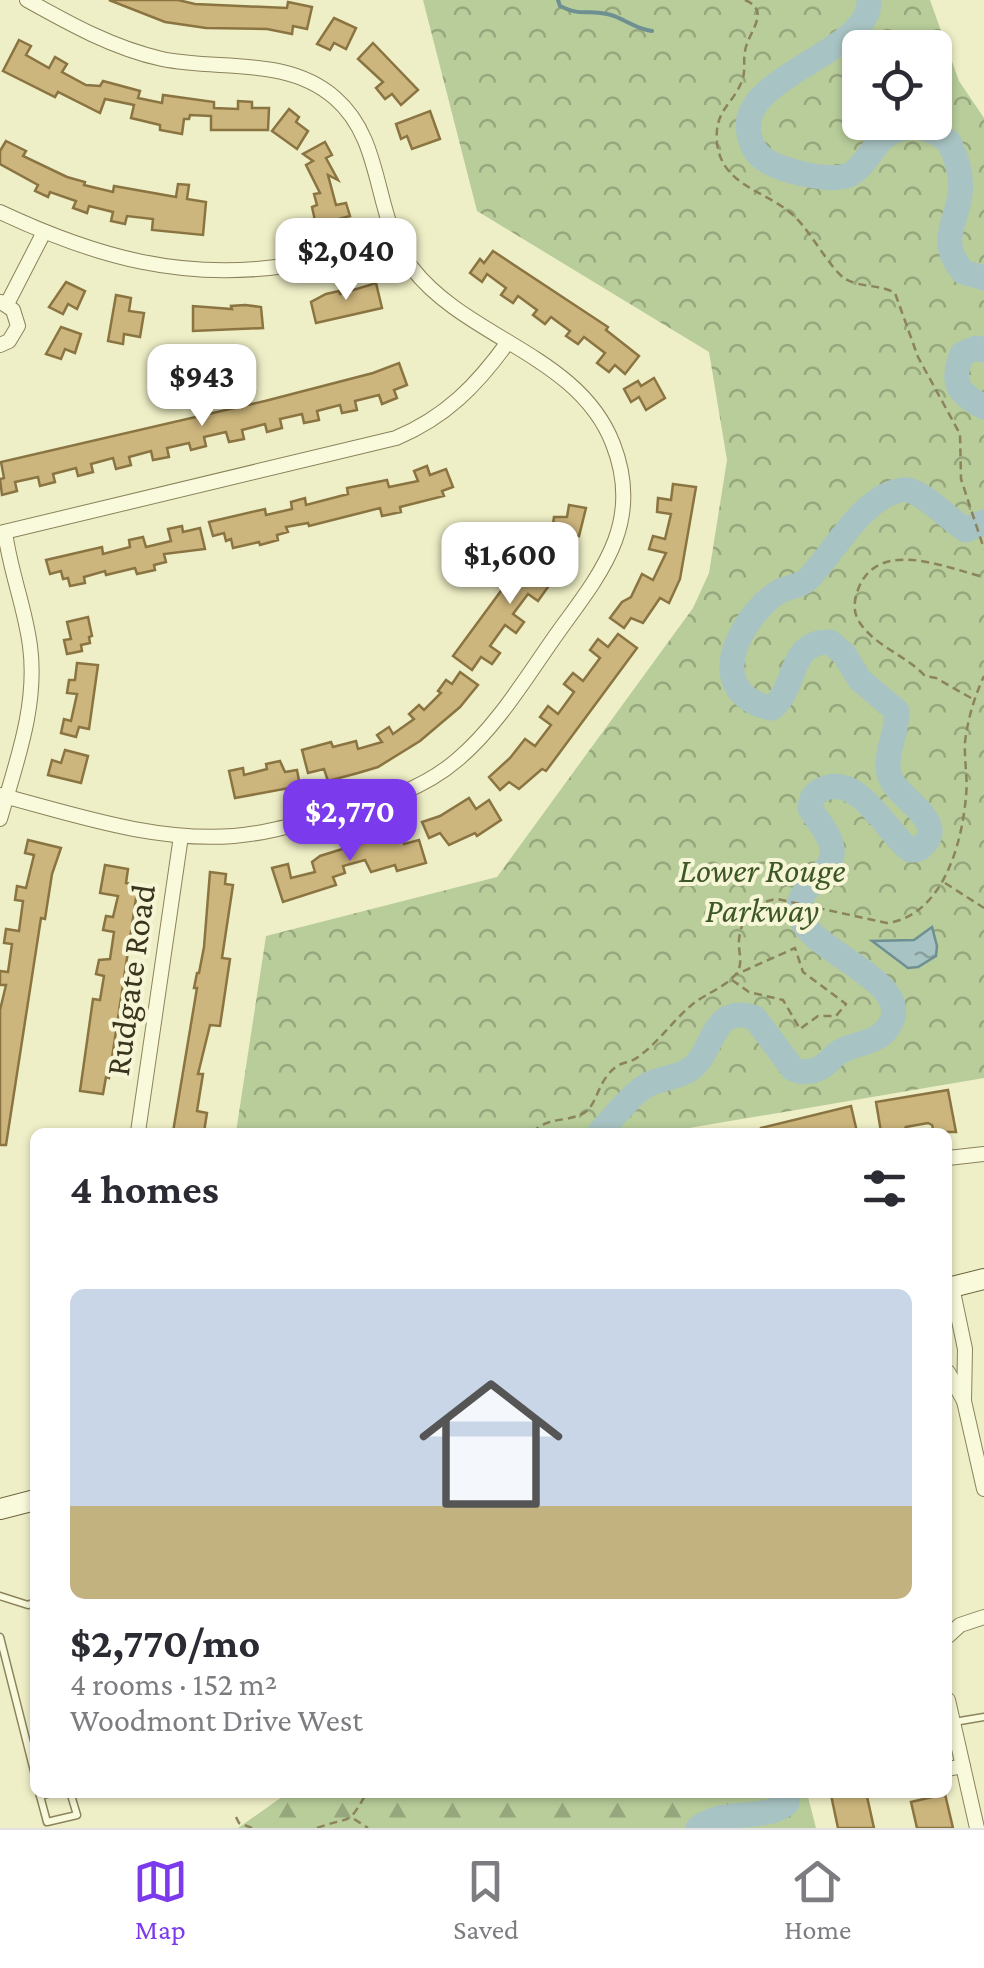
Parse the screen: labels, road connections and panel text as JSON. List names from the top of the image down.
{
  "streets": {
    "street": ["Rudgate Road"]
  },
  "parks": ["Lower Rouge Parkway"],
  "page": {
    "price": [
      "$2,040",
      "$943",
      "$1,600",
      "$2,770"
    ],
    "heading": "4 homes",
    "list": [
      {
        "name": "$2,770/mo",
        "note": "4 rooms · 152 m² · Woodmont Drive West"
      }
    ],
    "tabs": ["Map", "Saved", "Home"]
  }
}
